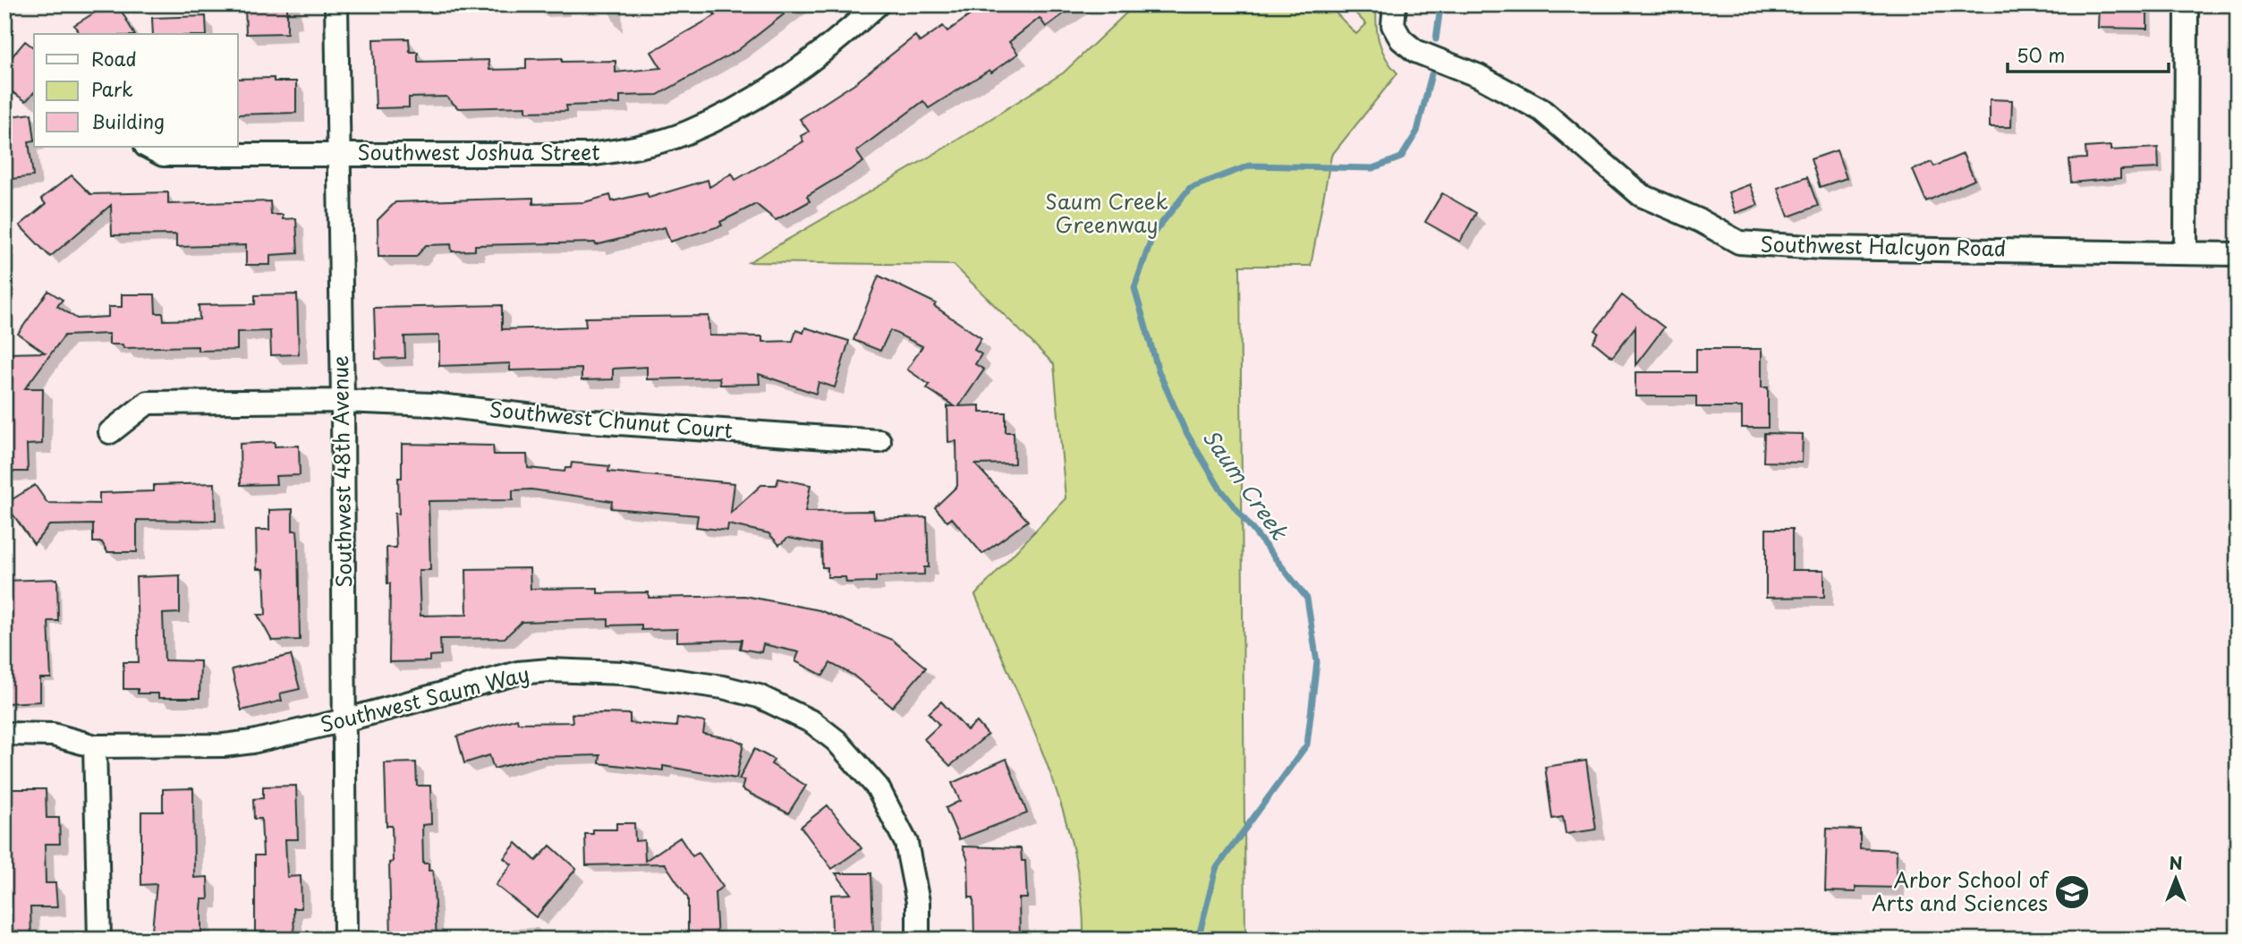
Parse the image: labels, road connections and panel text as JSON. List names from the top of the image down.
{
  "streets": {
    "street": [
      "Southwest Joshua Street",
      "Southwest Halcyon Road",
      "Southwest Chunut Court",
      "Southwest 48th Avenue",
      "Southwest Saum Way"
    ]
  },
  "crossings": [
    ["Southwest Joshua Street", "Southwest 48th Avenue"],
    ["Southwest Chunut Court", "Southwest 48th Avenue"],
    ["Southwest 48th Avenue", "Southwest Saum Way"]
  ],
  "water": ["Saum Creek"],
  "parks": ["Saum Creek Greenway"],
  "places": {
    "school or university": ["Arbor School of Arts and Sciences"]
  },
  "legend": ["Road", "Park", "Building"],
  "scale_bar": "50 m",
  "north": "top"
}
